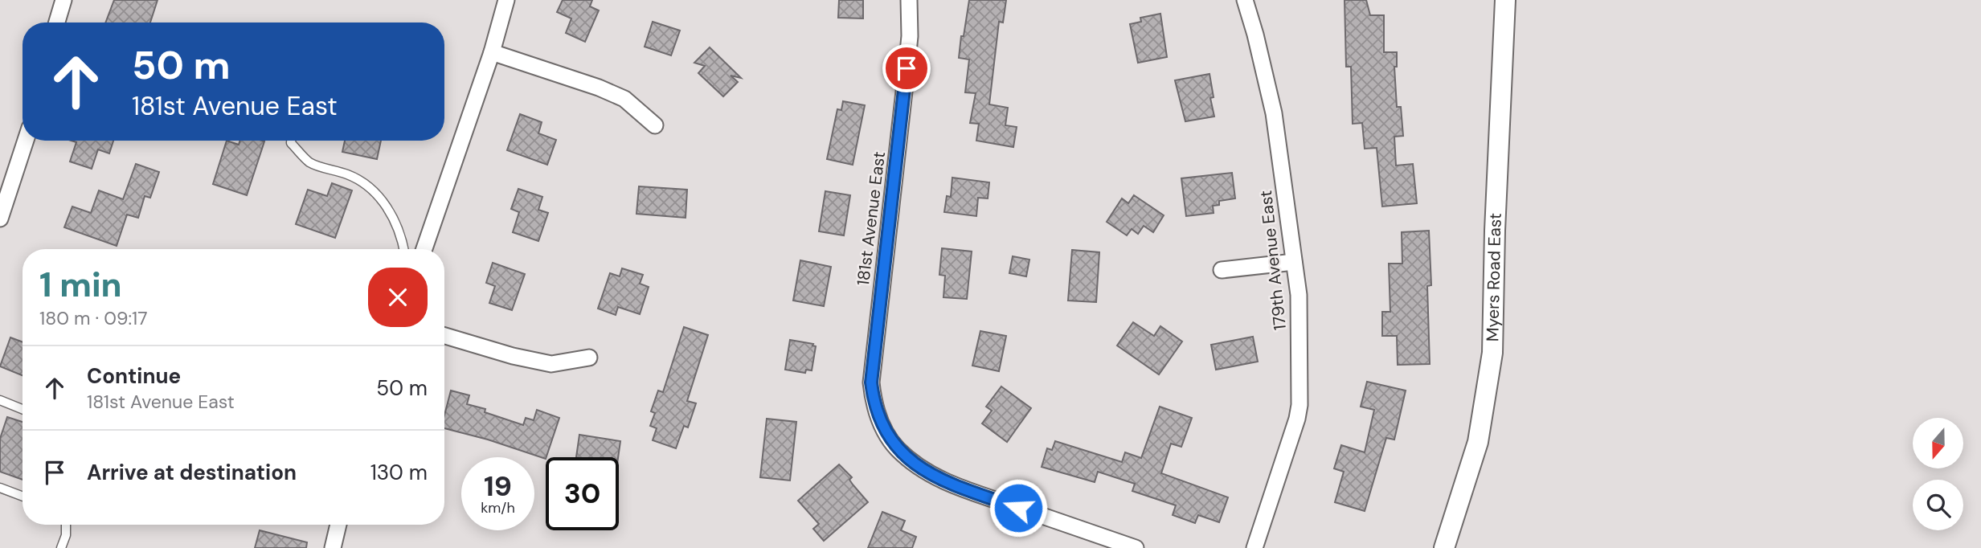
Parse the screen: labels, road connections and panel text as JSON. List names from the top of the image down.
{
  "streets": {
    "street": ["181st Avenue East", "179th Avenue East", "Myers Road East"]
  },
  "north": "bottom",
  "page": {
    "turn": ["50 m", "181st Avenue East"],
    "heading": ["1 min", "180 m · 09:17"],
    "list": [
      {
        "name": "Continue",
        "note": "181st Avenue East",
        "value": "50 m"
      },
      {
        "name": "Arrive at destination",
        "value": "130 m"
      }
    ],
    "speed": "19 km/h",
    "limit": "30"
  }
}
